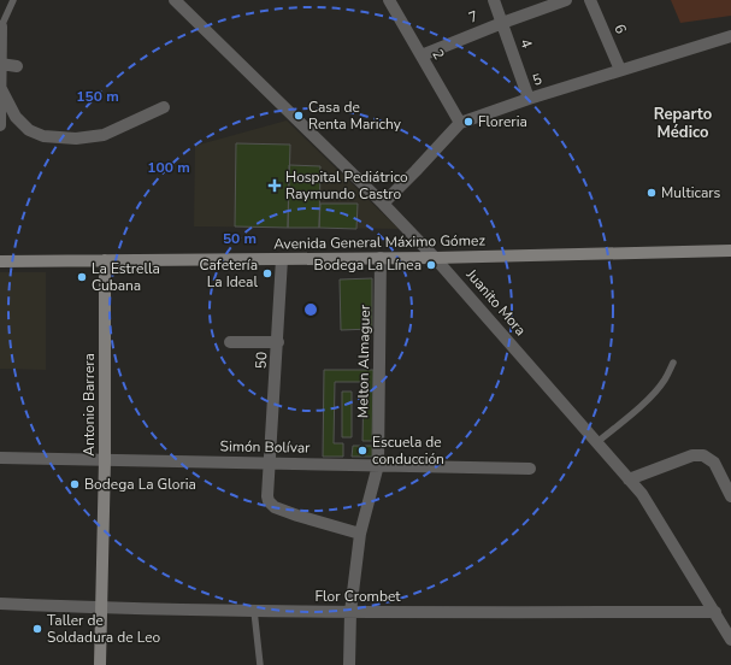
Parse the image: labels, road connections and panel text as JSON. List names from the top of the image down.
{
  "streets": {
    "main road": ["Avenida General Máximo Gómez", "Antonio Barrera"],
    "street": [
      "7",
      "6",
      "4",
      "2",
      "5",
      "Juanito Mora",
      "50",
      "Melton Almaguer",
      "Simón Bolívar",
      "Flor Crombet"
    ]
  },
  "crossings": [
    ["7", "4"],
    ["7", "2"],
    ["6", "5"],
    ["4", "5"],
    ["2", "5"],
    ["5", "Juanito Mora"],
    ["Avenida General Máximo Gómez", "Juanito Mora"],
    ["Avenida General Máximo Gómez", "50"],
    ["Avenida General Máximo Gómez", "Melton Almaguer"],
    ["Avenida General Máximo Gómez", "Antonio Barrera"],
    ["Juanito Mora", "Flor Crombet"],
    ["50", "Melton Almaguer"],
    ["50", "Simón Bolívar"],
    ["Melton Almaguer", "Simón Bolívar"],
    ["Melton Almaguer", "Flor Crombet"],
    ["Antonio Barrera", "Simón Bolívar"],
    ["Antonio Barrera", "Flor Crombet"]
  ],
  "districts": ["Reparto Médico"],
  "places": {
    "other": [
      "Casa de Renta Marichy",
      "Floreria",
      "Multicars",
      "Bodega La Línea",
      "Cafetería La Ideal",
      "La Estrella Cubana",
      "Escuela de conducción",
      "Bodega La Gloria",
      "Taller de Soldadura de Leo"
    ],
    "health": ["Hospital Pediátrico Raymundo Castro"]
  },
  "rings": ["150 m", "100 m", "50 m"]
}
